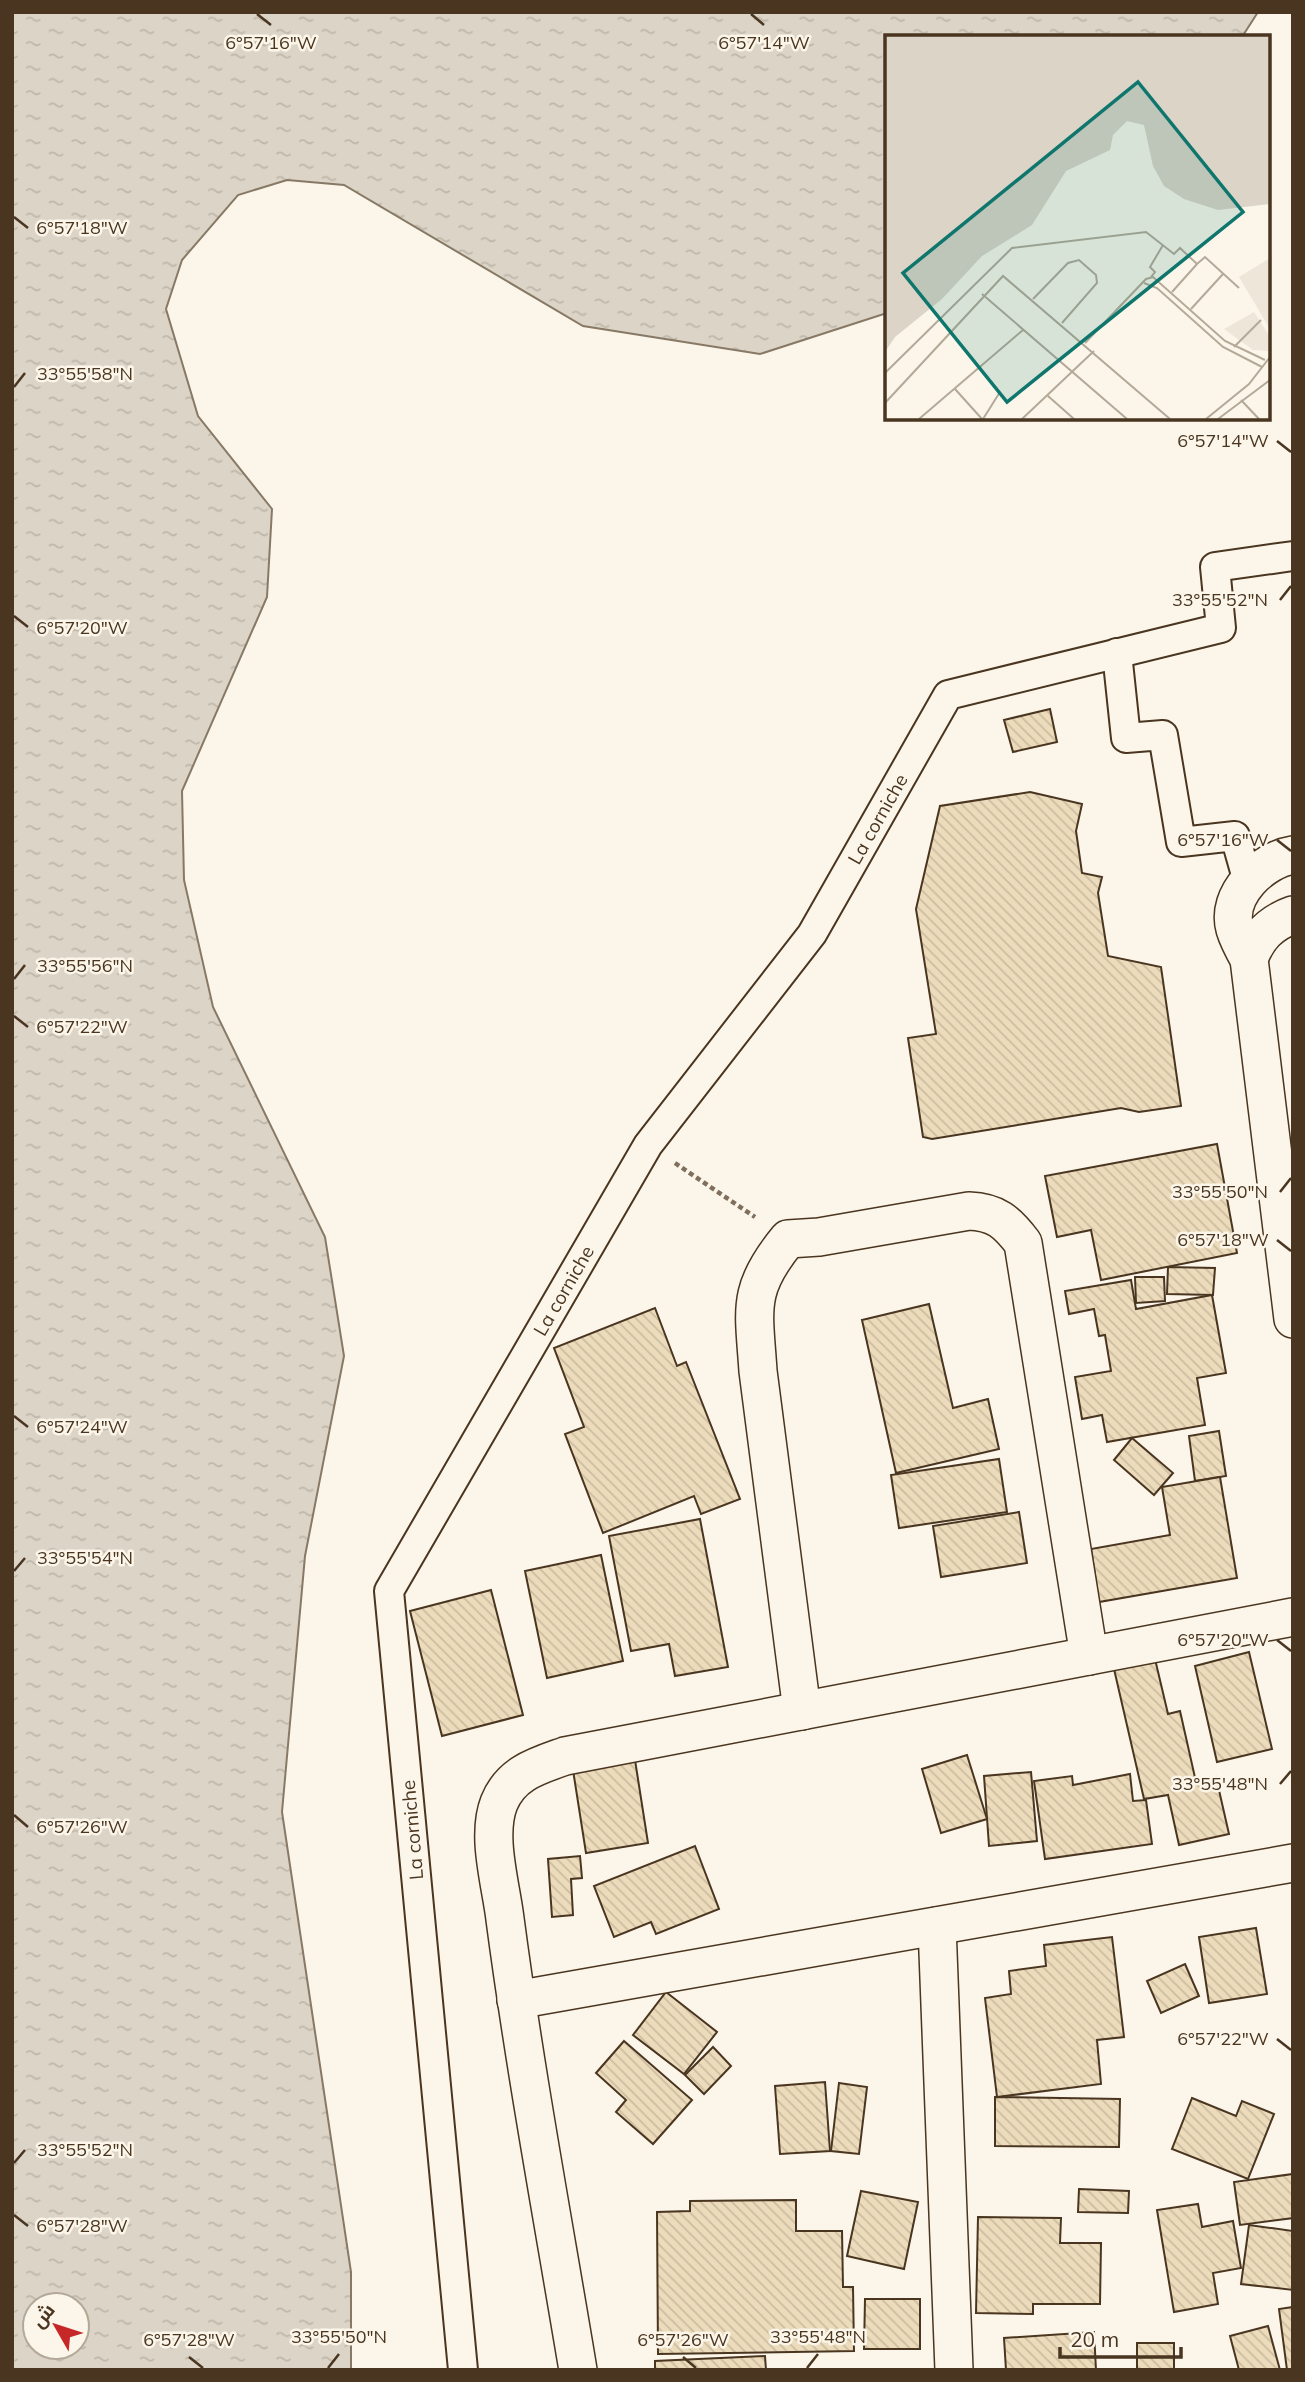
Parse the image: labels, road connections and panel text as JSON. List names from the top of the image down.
{
  "streets": {
    "street": ["La corniche"]
  },
  "scale_bar": "20 m",
  "north": "top left",
  "coordinates": [
    "6°57'16\"W",
    "6°57'14\"W",
    "6°57'18\"W",
    "33°55'58\"N",
    "33°55'52\"N",
    "6°57'20\"W",
    "33°55'56\"N",
    "6°57'22\"W",
    "33°55'50\"N",
    "6°57'24\"W",
    "33°55'54\"N",
    "33°55'48\"N",
    "6°57'26\"W",
    "6°57'28\"W"
  ]
}
